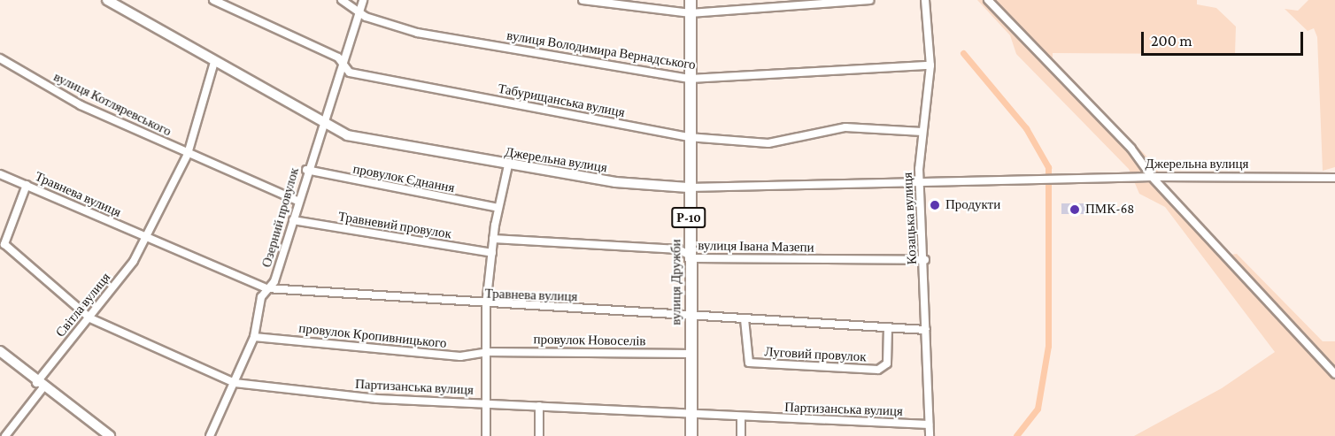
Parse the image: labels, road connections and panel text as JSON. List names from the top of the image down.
{
  "streets": {
    "main road": ["Р-10", "вулиця Дружби"],
    "street": [
      "вулиця Володимира Вернадського",
      "Табурищанська вулиця",
      "вулиця Котляревського",
      "Джерельна вулиця",
      "провулок Єднання",
      "Травнева вулиця",
      "Озерний провулок",
      "Козацька вулиця",
      "Травневий провулок",
      "вулиця Івана Мазепи",
      "Світла вулиця",
      "провулок Кропивницького",
      "провулок Новоселів",
      "Луговий провулок",
      "Партизанська вулиця"
    ]
  },
  "crossings": [
    ["вулиця Володимира Вернадського", "Озерний провулок"],
    ["вулиця Володимира Вернадського", "Козацька вулиця"],
    ["вулиця Володимира Вернадського", "вулиця Дружби"],
    ["Табурищанська вулиця", "Озерний провулок"],
    ["Табурищанська вулиця", "Козацька вулиця"],
    ["Табурищанська вулиця", "вулиця Дружби"],
    ["вулиця Котляревського", "Озерний провулок"],
    ["Джерельна вулиця", "Озерний провулок"],
    ["Джерельна вулиця", "Козацька вулиця"],
    ["Джерельна вулиця", "вулиця Дружби"],
    ["провулок Єднання", "Озерний провулок"],
    ["Травнева вулиця", "Озерний провулок"],
    ["Травнева вулиця", "Козацька вулиця"],
    ["Травнева вулиця", "вулиця Дружби"],
    ["Травнева вулиця", "Світла вулиця"],
    ["Травнева вулиця", "Луговий провулок"],
    ["Травнева вулиця", "Партизанська вулиця"],
    ["Озерний провулок", "Травневий провулок"],
    ["Озерний провулок", "провулок Кропивницького"],
    ["Озерний провулок", "Партизанська вулиця"],
    ["Козацька вулиця", "вулиця Івана Мазепи"],
    ["Козацька вулиця", "Партизанська вулиця"],
    ["вулиця Івана Мазепи", "вулиця Дружби"],
    ["вулиця Дружби", "провулок Новоселів"],
    ["вулиця Дружби", "Партизанська вулиця"],
    ["Світла вулиця", "Партизанська вулиця"],
    ["провулок Кропивницького", "провулок Новоселів"]
  ],
  "places": ["Продукти", "ПМК-68"],
  "scale_bar": "200 m"
}
